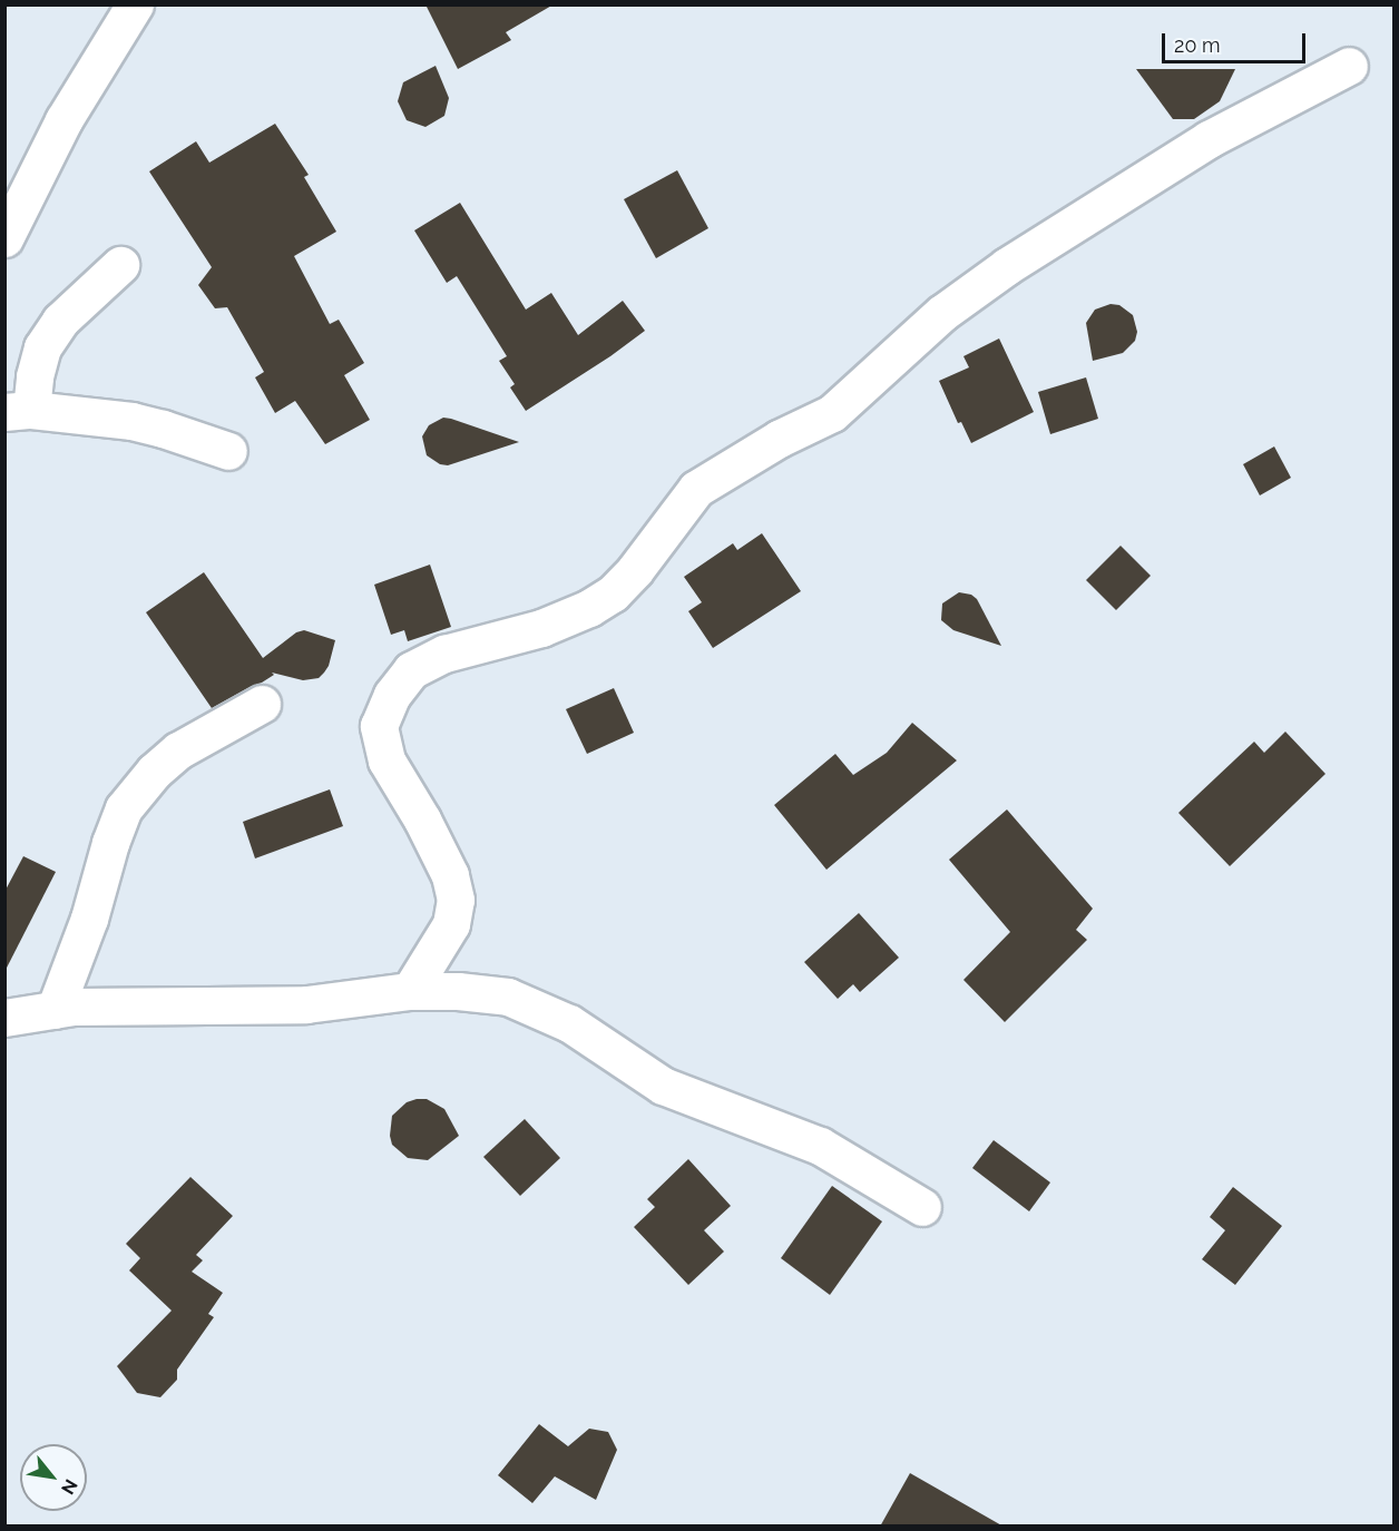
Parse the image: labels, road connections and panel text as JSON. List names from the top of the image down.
{
  "scale_bar": "20 m",
  "north": "bottom right"
}
